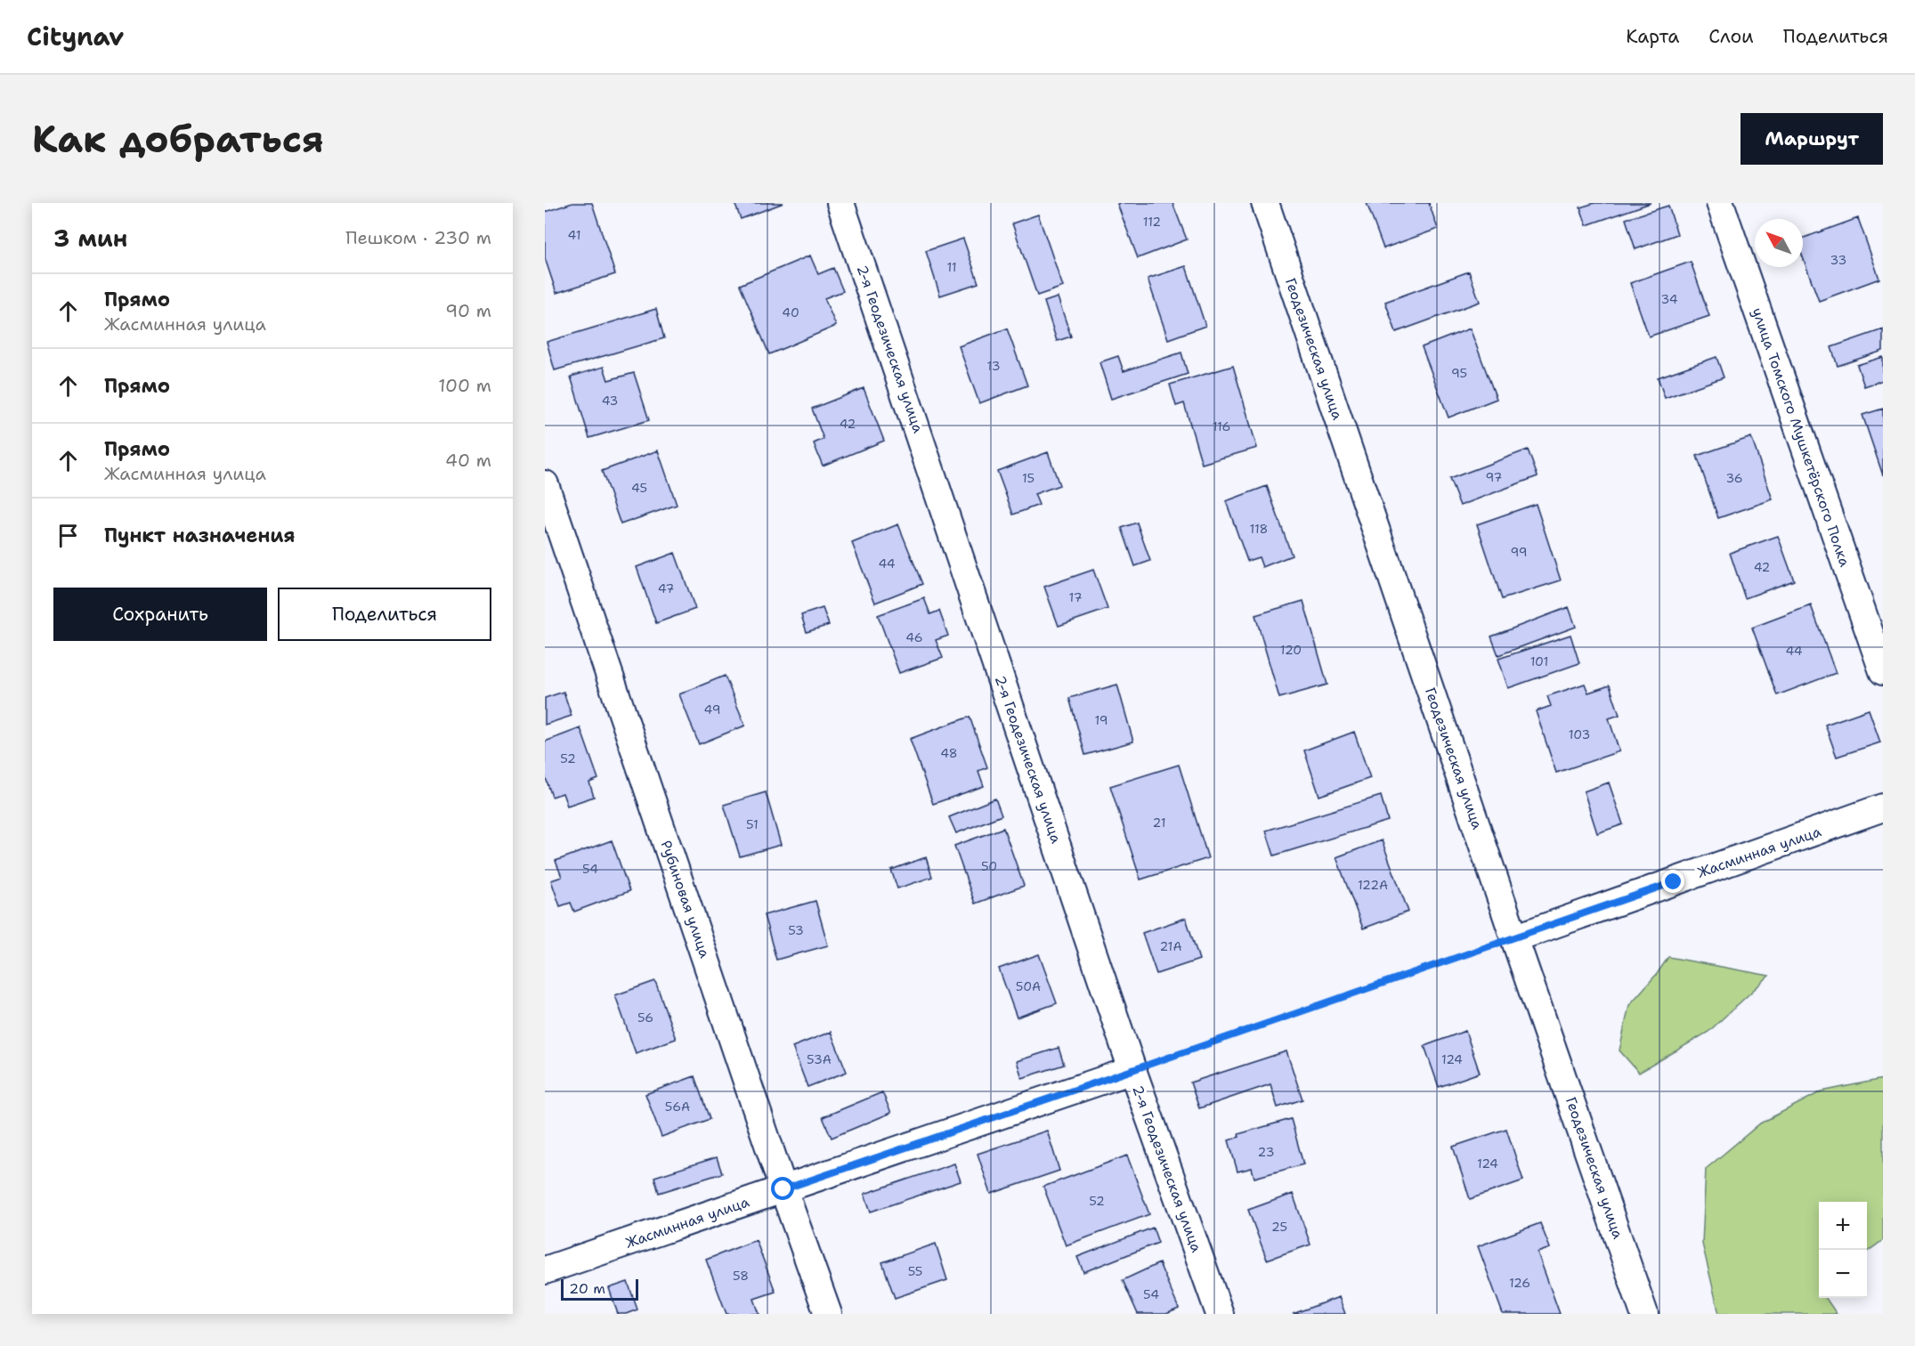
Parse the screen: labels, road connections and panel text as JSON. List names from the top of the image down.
{
  "streets": {
    "street": [
      "2-я Геодезическая улица",
      "Геодезическая улица",
      "улица Томского Мушкетёрского Полка",
      "Жасминная улица",
      "Рубиновая улица"
    ]
  },
  "crossings": [
    ["2-я Геодезическая улица", "Жасминная улица"],
    ["Геодезическая улица", "Жасминная улица"],
    ["Жасминная улица", "Рубиновая улица"]
  ],
  "house_numbers": [
    "112",
    "41",
    "33",
    "11",
    "34",
    "40",
    "13",
    "95",
    "43",
    "42",
    "116",
    "97",
    "15",
    "36",
    "45",
    "118",
    "99",
    "44",
    "42",
    "47",
    "17",
    "46",
    "120",
    "44",
    "101",
    "49",
    "19",
    "103",
    "48",
    "52",
    "21",
    "51",
    "50",
    "54",
    "122А",
    "53",
    "21А",
    "50А",
    "56",
    "53А",
    "124",
    "56А",
    "23",
    "124",
    "52",
    "25",
    "55",
    "58",
    "126",
    "54"
  ],
  "scale_bar": "20 m",
  "north": "top left",
  "page": {
    "header": "Citynav",
    "nav": ["Карта", "Слои", "Поделиться"],
    "buttons": [
      "Маршрут",
      ["Сохранить", "Поделиться"]
    ],
    "title": "Как добраться",
    "heading": ["3 мин", "Пешком · 230 m"],
    "list": [
      ["Прямо", "Жасминная улица", "90 m"],
      ["Прямо", "100 m"],
      ["Прямо", "Жасминная улица", "40 m"],
      "Пункт назначения"
    ],
    "map_buttons": ["+", "−"],
    "scale": "20 m"
  }
}
